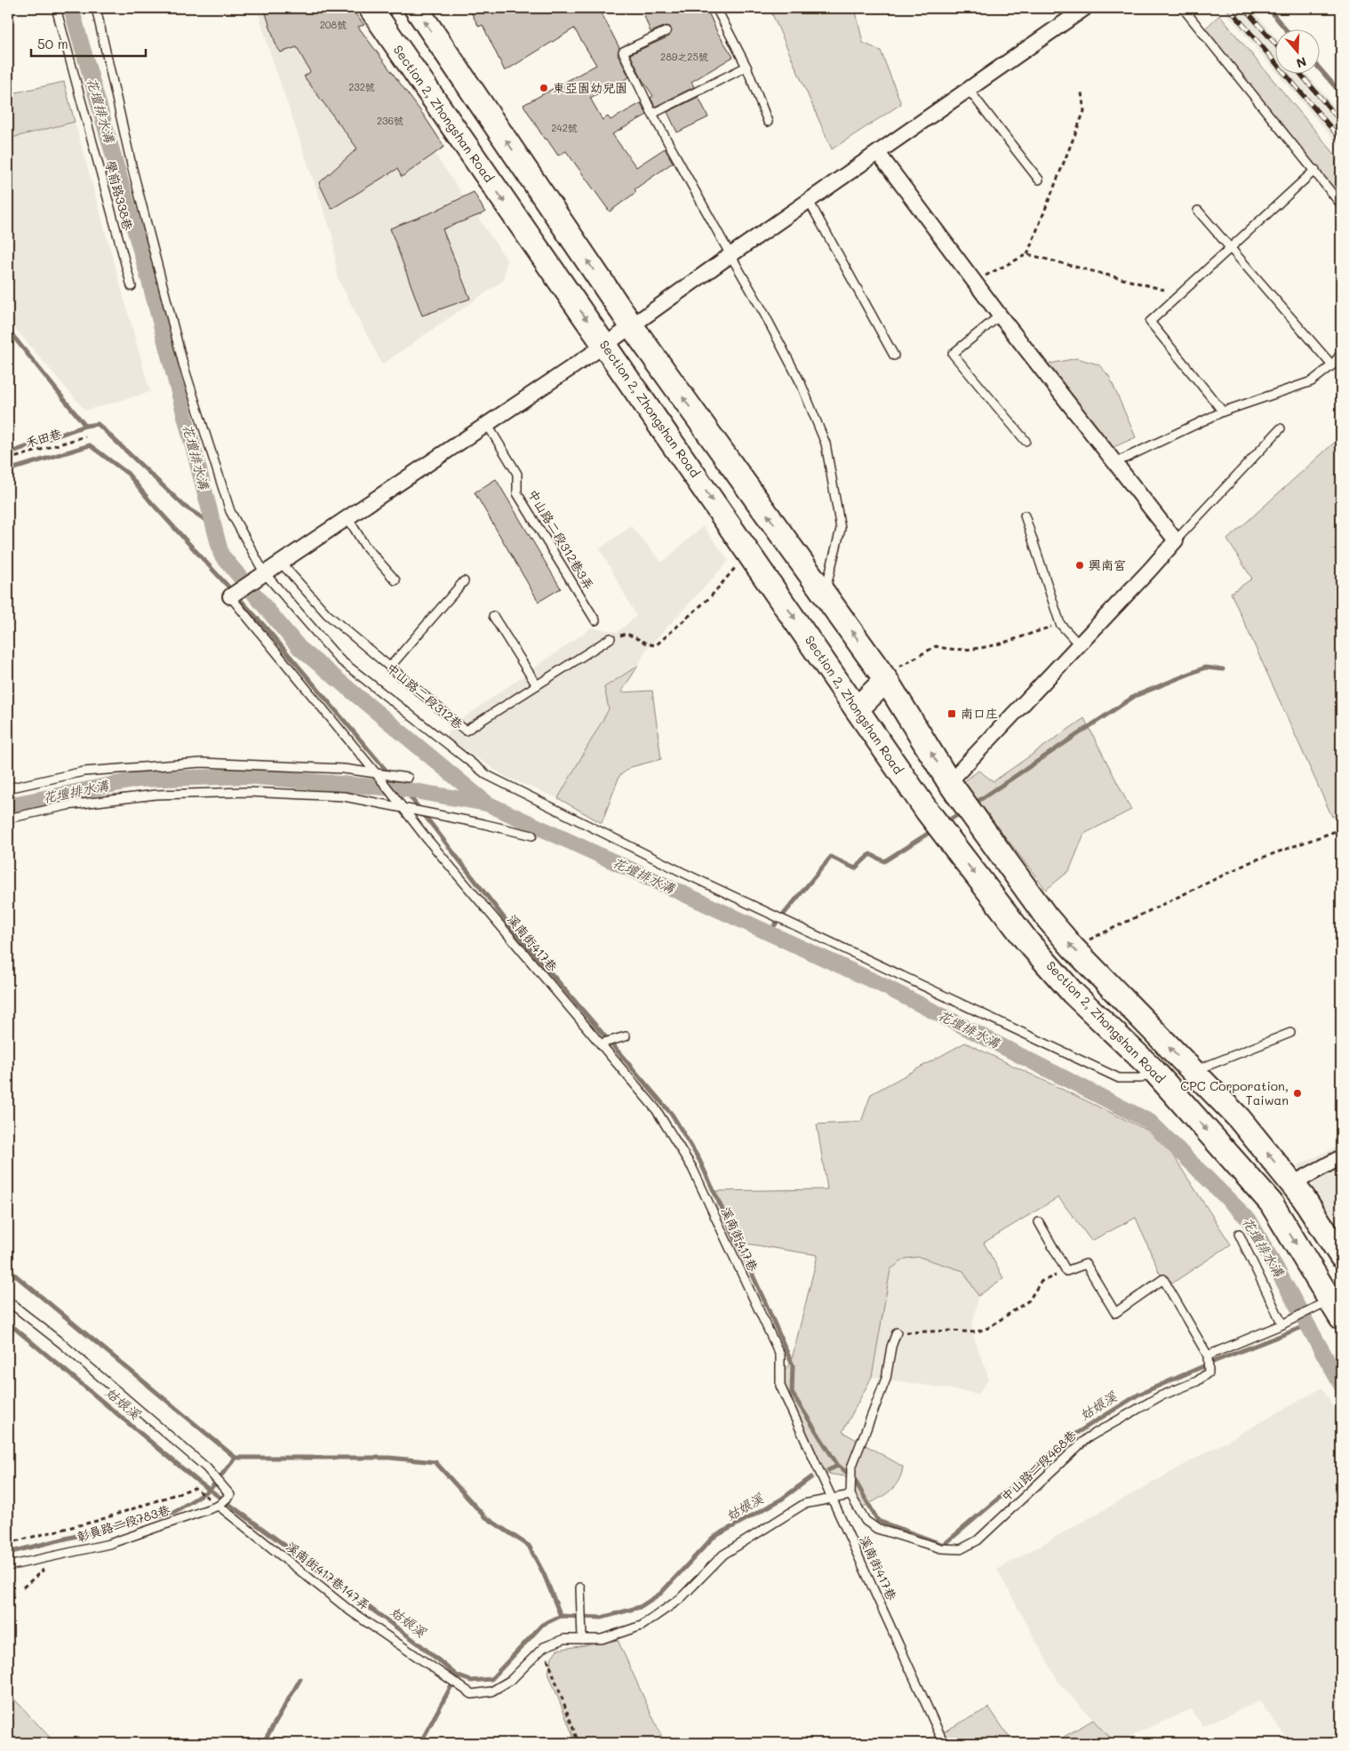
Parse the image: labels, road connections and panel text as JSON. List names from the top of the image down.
{
  "streets": {
    "main road": ["Section 2, Zhongshan Road"],
    "lane": [
      "學前路338巷",
      "中山路二段312巷3弄",
      "中山路二段312巷",
      "溪南街417巷",
      "中山路二段468巷",
      "彰員路二段783巷",
      "溪南街417巷147弄"
    ],
    "path": ["禾田巷"]
  },
  "crossings": [
    ["溪南街417巷", "溪南街417巷147弄"],
    ["彰員路二段783巷", "溪南街417巷147弄"]
  ],
  "water": ["花壇排水溝", "姑娘溪"],
  "places": {
    "other": ["東亞園幼兒園", "興南宮", "CPC Corporation, Taiwan"],
    "transit": ["南口庄"]
  },
  "house_numbers": [
    "208號",
    "289之25號",
    "232號",
    "236號",
    "242號"
  ],
  "scale_bar": "50 m",
  "north": "bottom"
}
